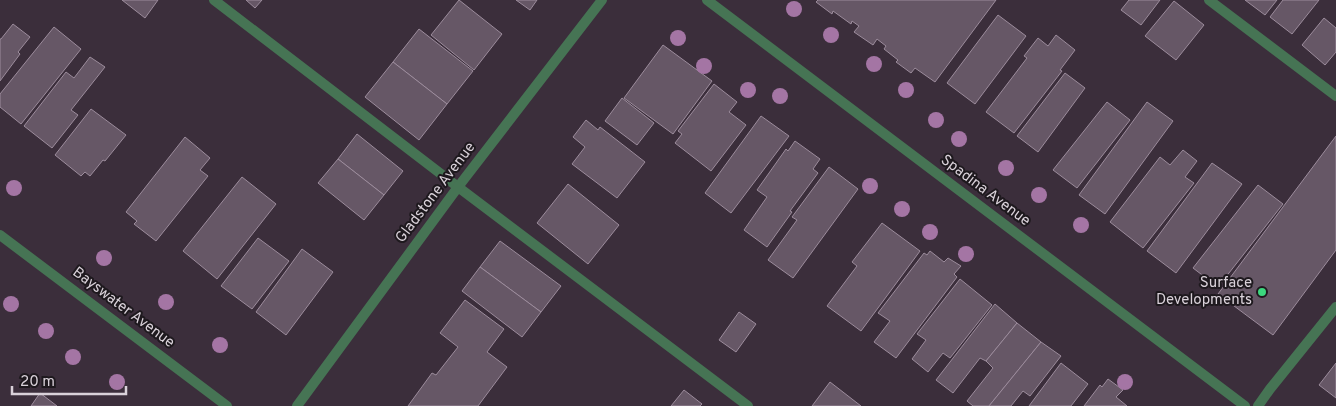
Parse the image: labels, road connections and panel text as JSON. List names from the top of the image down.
{
  "streets": {
    "street": ["Spadina Avenue", "Gladstone Avenue", "Bayswater Avenue"]
  },
  "places": ["Surface Developments"],
  "scale_bar": "20 m"
}
